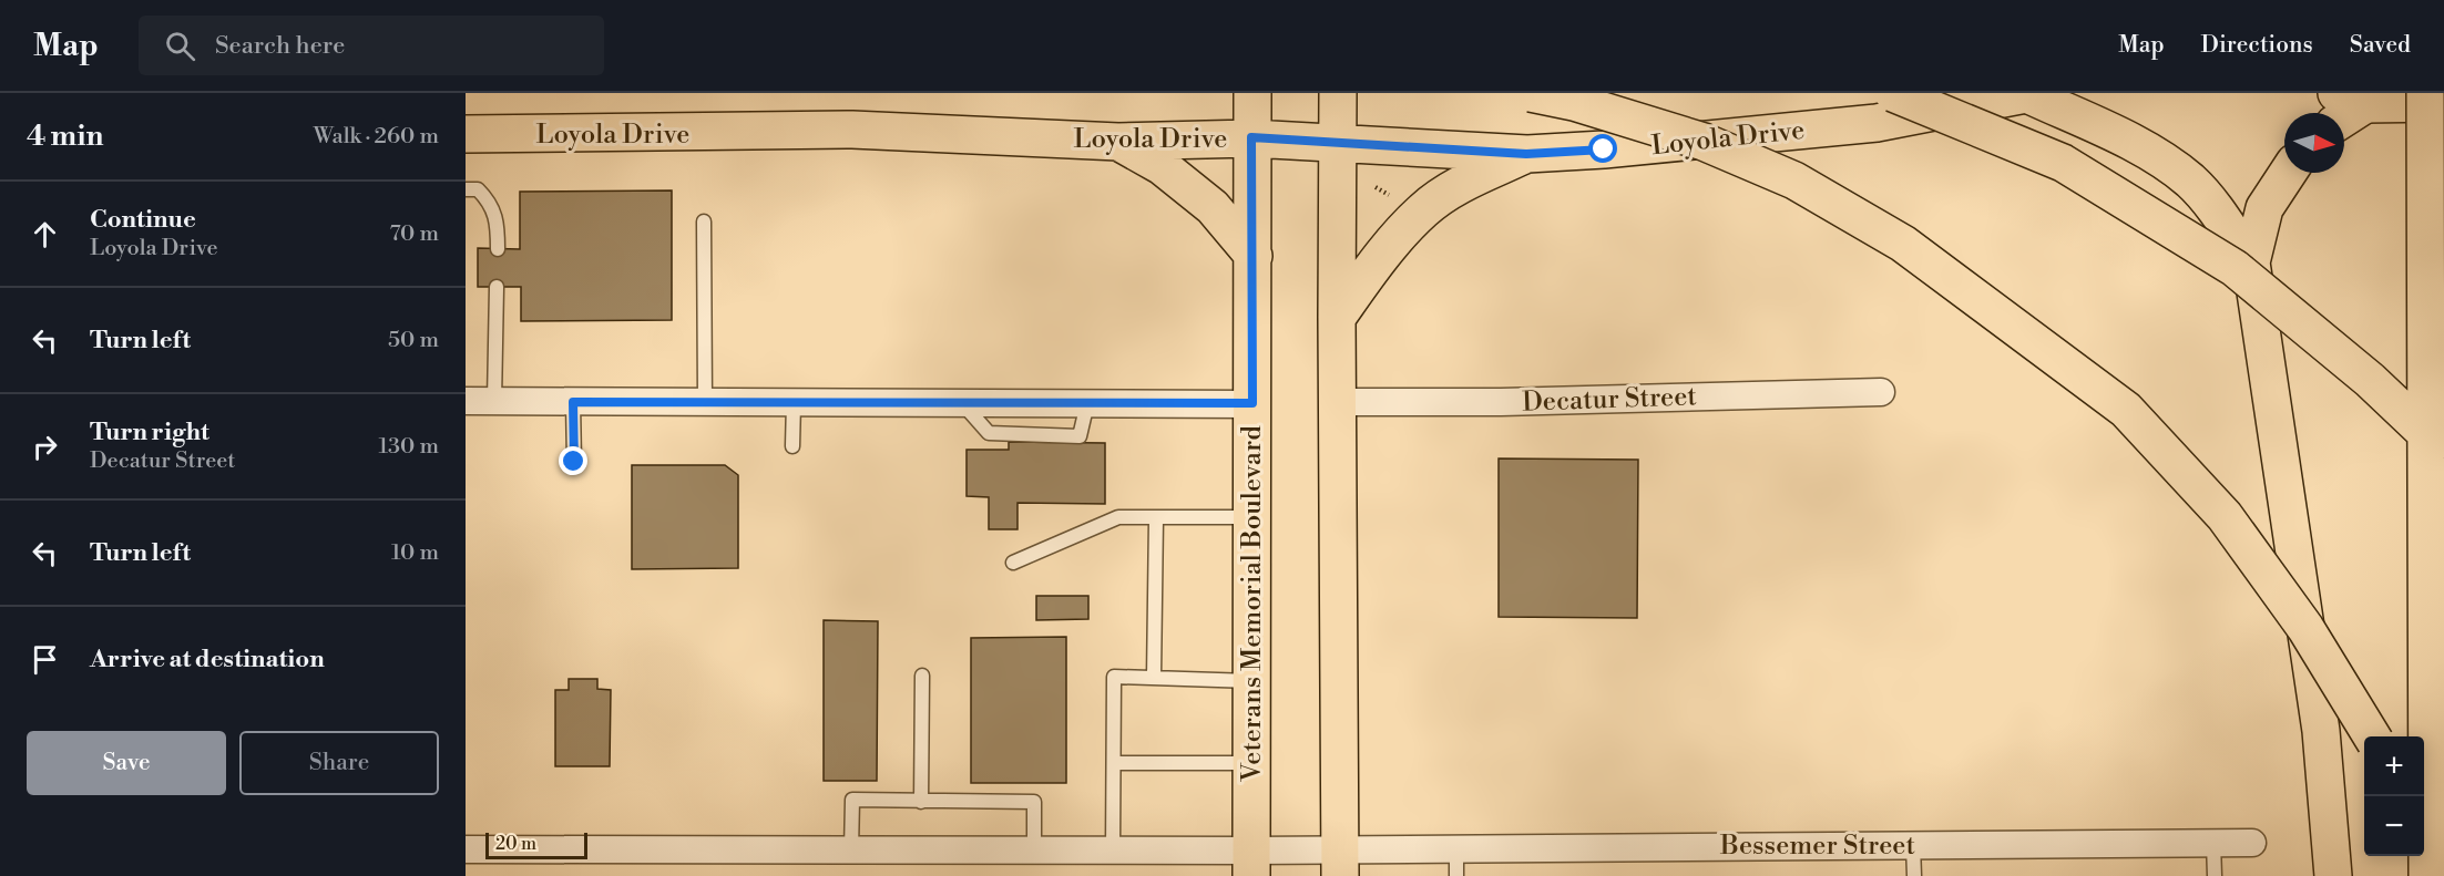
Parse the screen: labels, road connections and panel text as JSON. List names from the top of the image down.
{
  "streets": {
    "main road": ["Loyola Drive", "Veterans Memorial Boulevard"],
    "street": ["Decatur Street", "Bessemer Street"]
  },
  "crossings": [
    ["Loyola Drive", "Veterans Memorial Boulevard"],
    ["Veterans Memorial Boulevard", "Bessemer Street"]
  ],
  "scale_bar": "20 m",
  "north": "right",
  "page": {
    "header": "Map",
    "search": "Search here",
    "nav": ["Map", "Directions", "Saved"],
    "heading": ["4 min", "Walk · 260 m"],
    "list": [
      ["Continue", "Loyola Drive", "70 m"],
      ["Turn left", "50 m"],
      ["Turn right", "Decatur Street", "130 m"],
      ["Turn left", "10 m"],
      "Arrive at destination"
    ],
    "buttons": ["Save", "Share"],
    "map_buttons": ["+", "−"],
    "scale": "20 m"
  }
}
